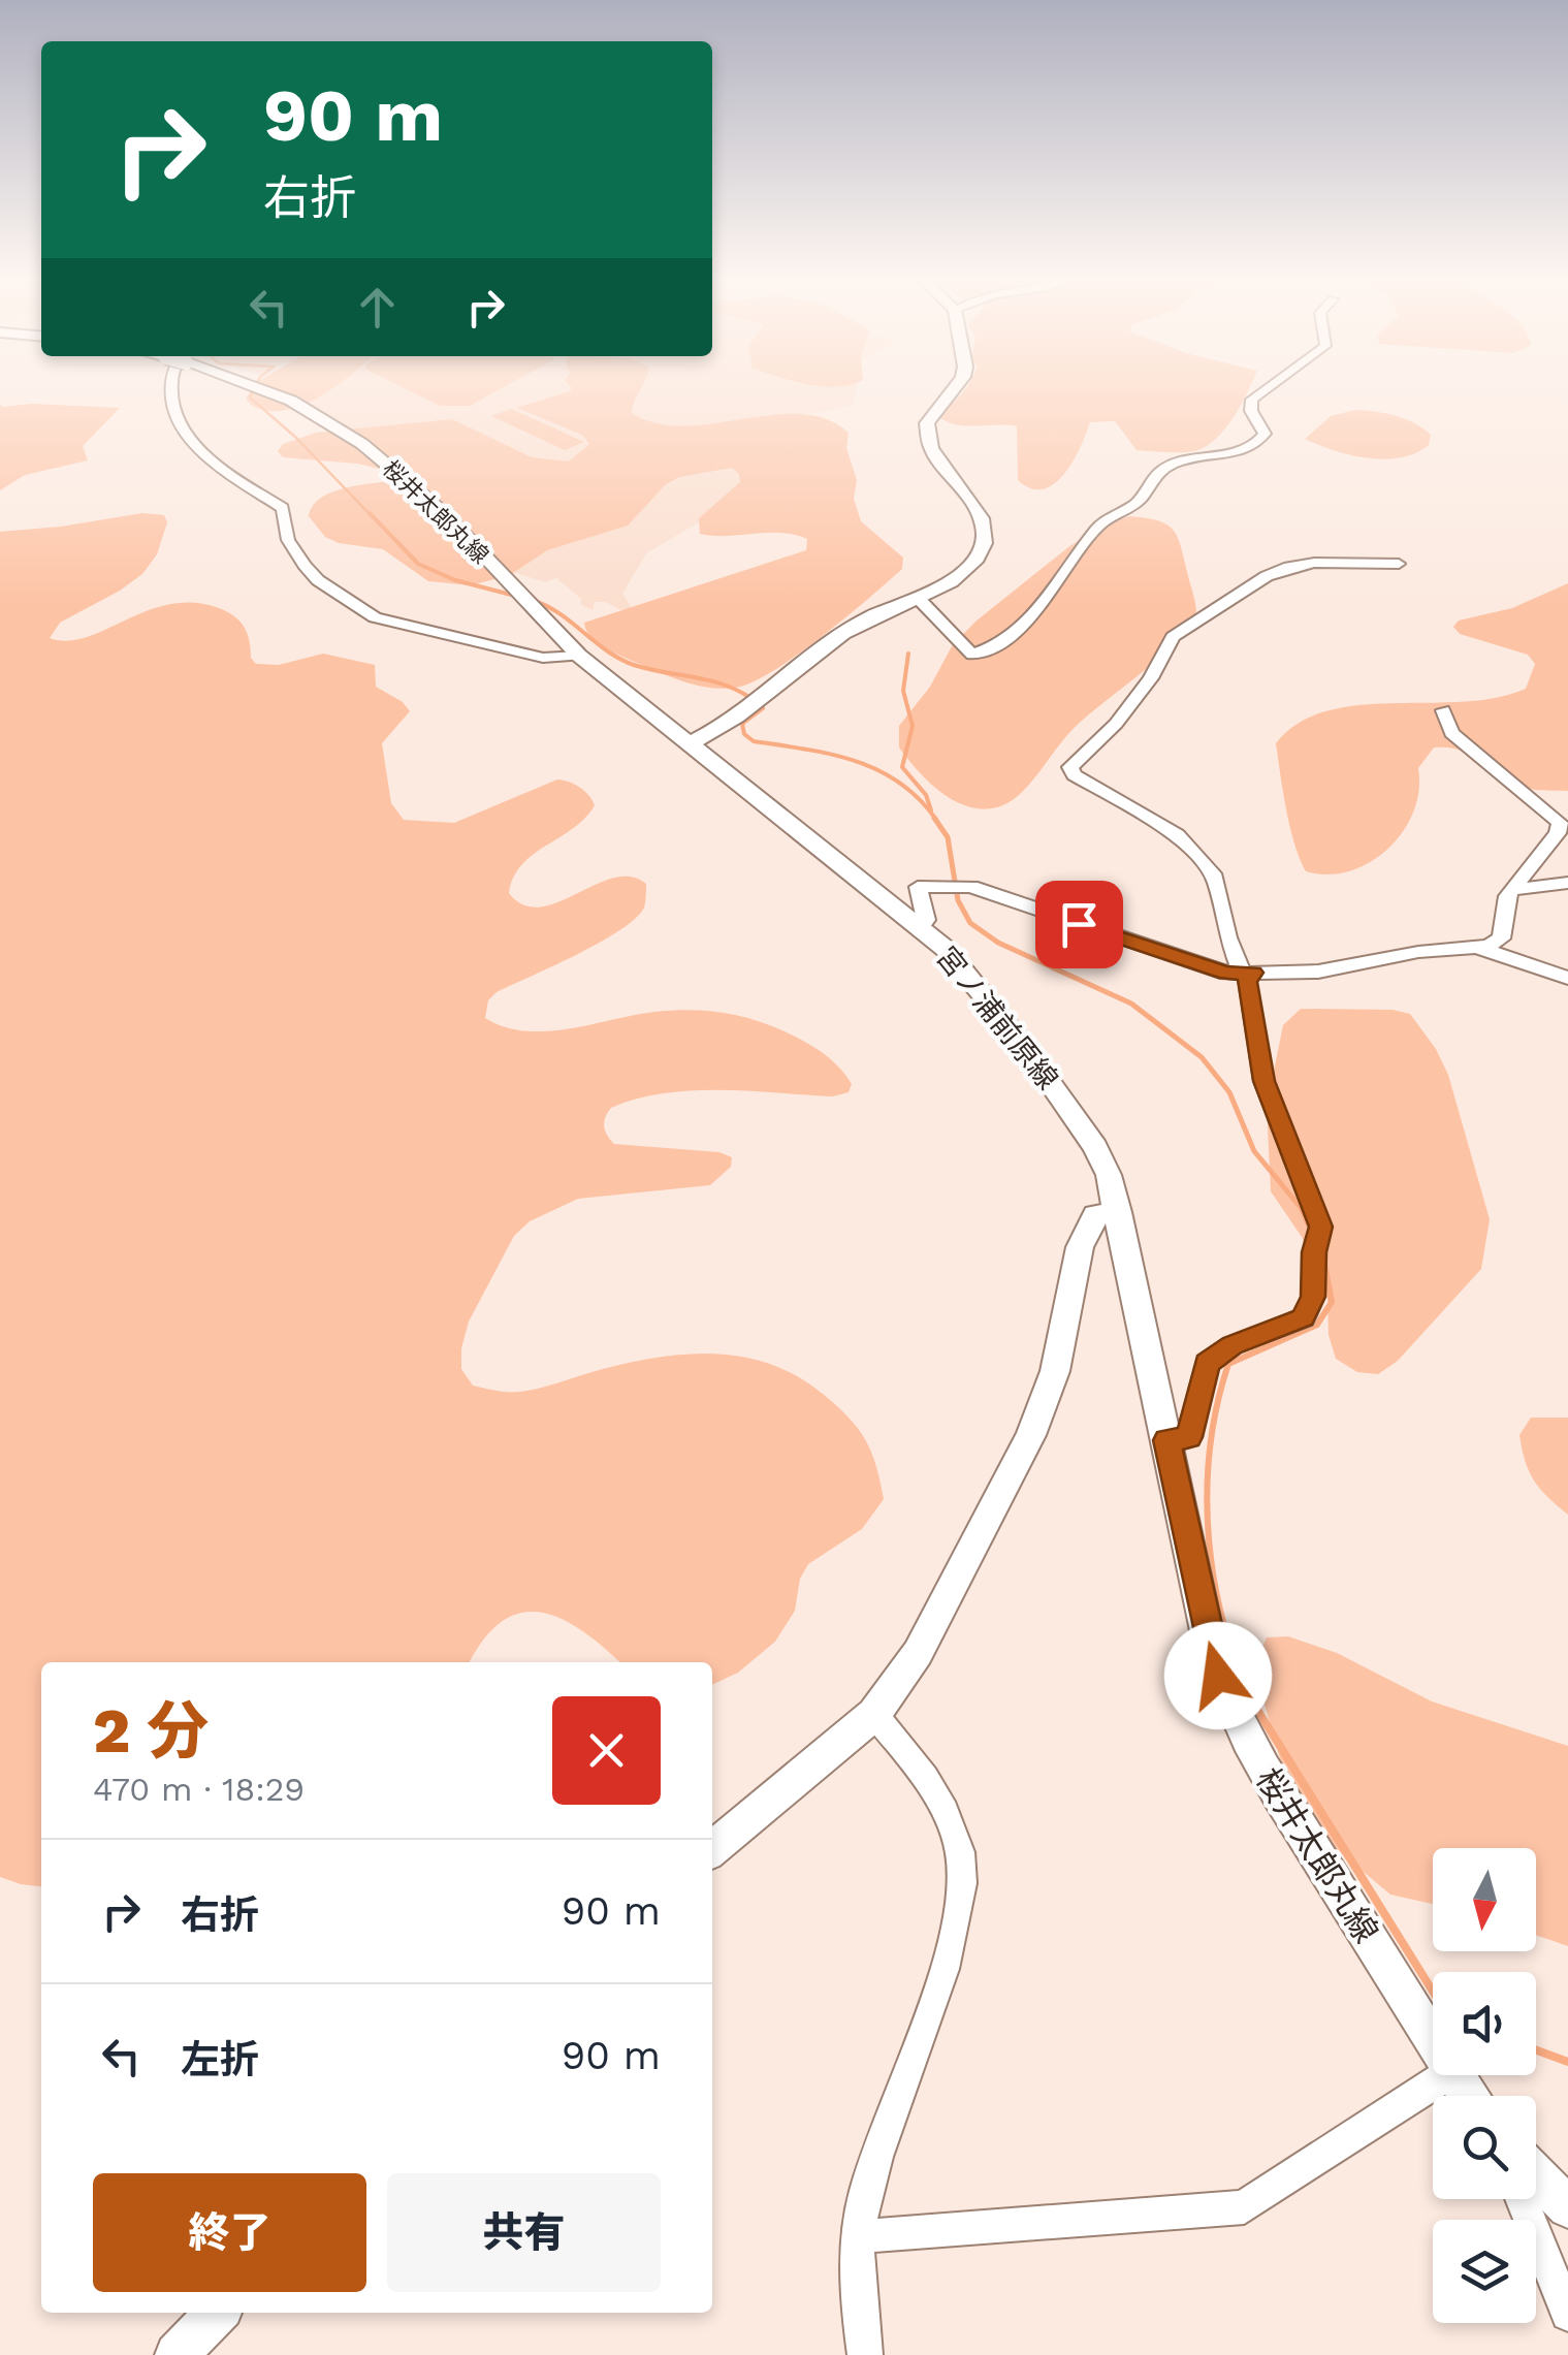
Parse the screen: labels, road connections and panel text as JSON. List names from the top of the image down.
{
  "streets": {
    "main road": ["桜井太郎丸線", "宮ノ浦前原線"]
  },
  "crossings": [
    ["桜井太郎丸線", "宮ノ浦前原線"]
  ],
  "north": "bottom",
  "page": {
    "turn": ["90 m", "右折"],
    "heading": ["2 分", "470 m · 18:29"],
    "list": [
      {
        "name": "右折",
        "value": "90 m"
      },
      {
        "name": "左折",
        "value": "90 m"
      }
    ],
    "buttons": ["終了", "共有"]
  }
}
